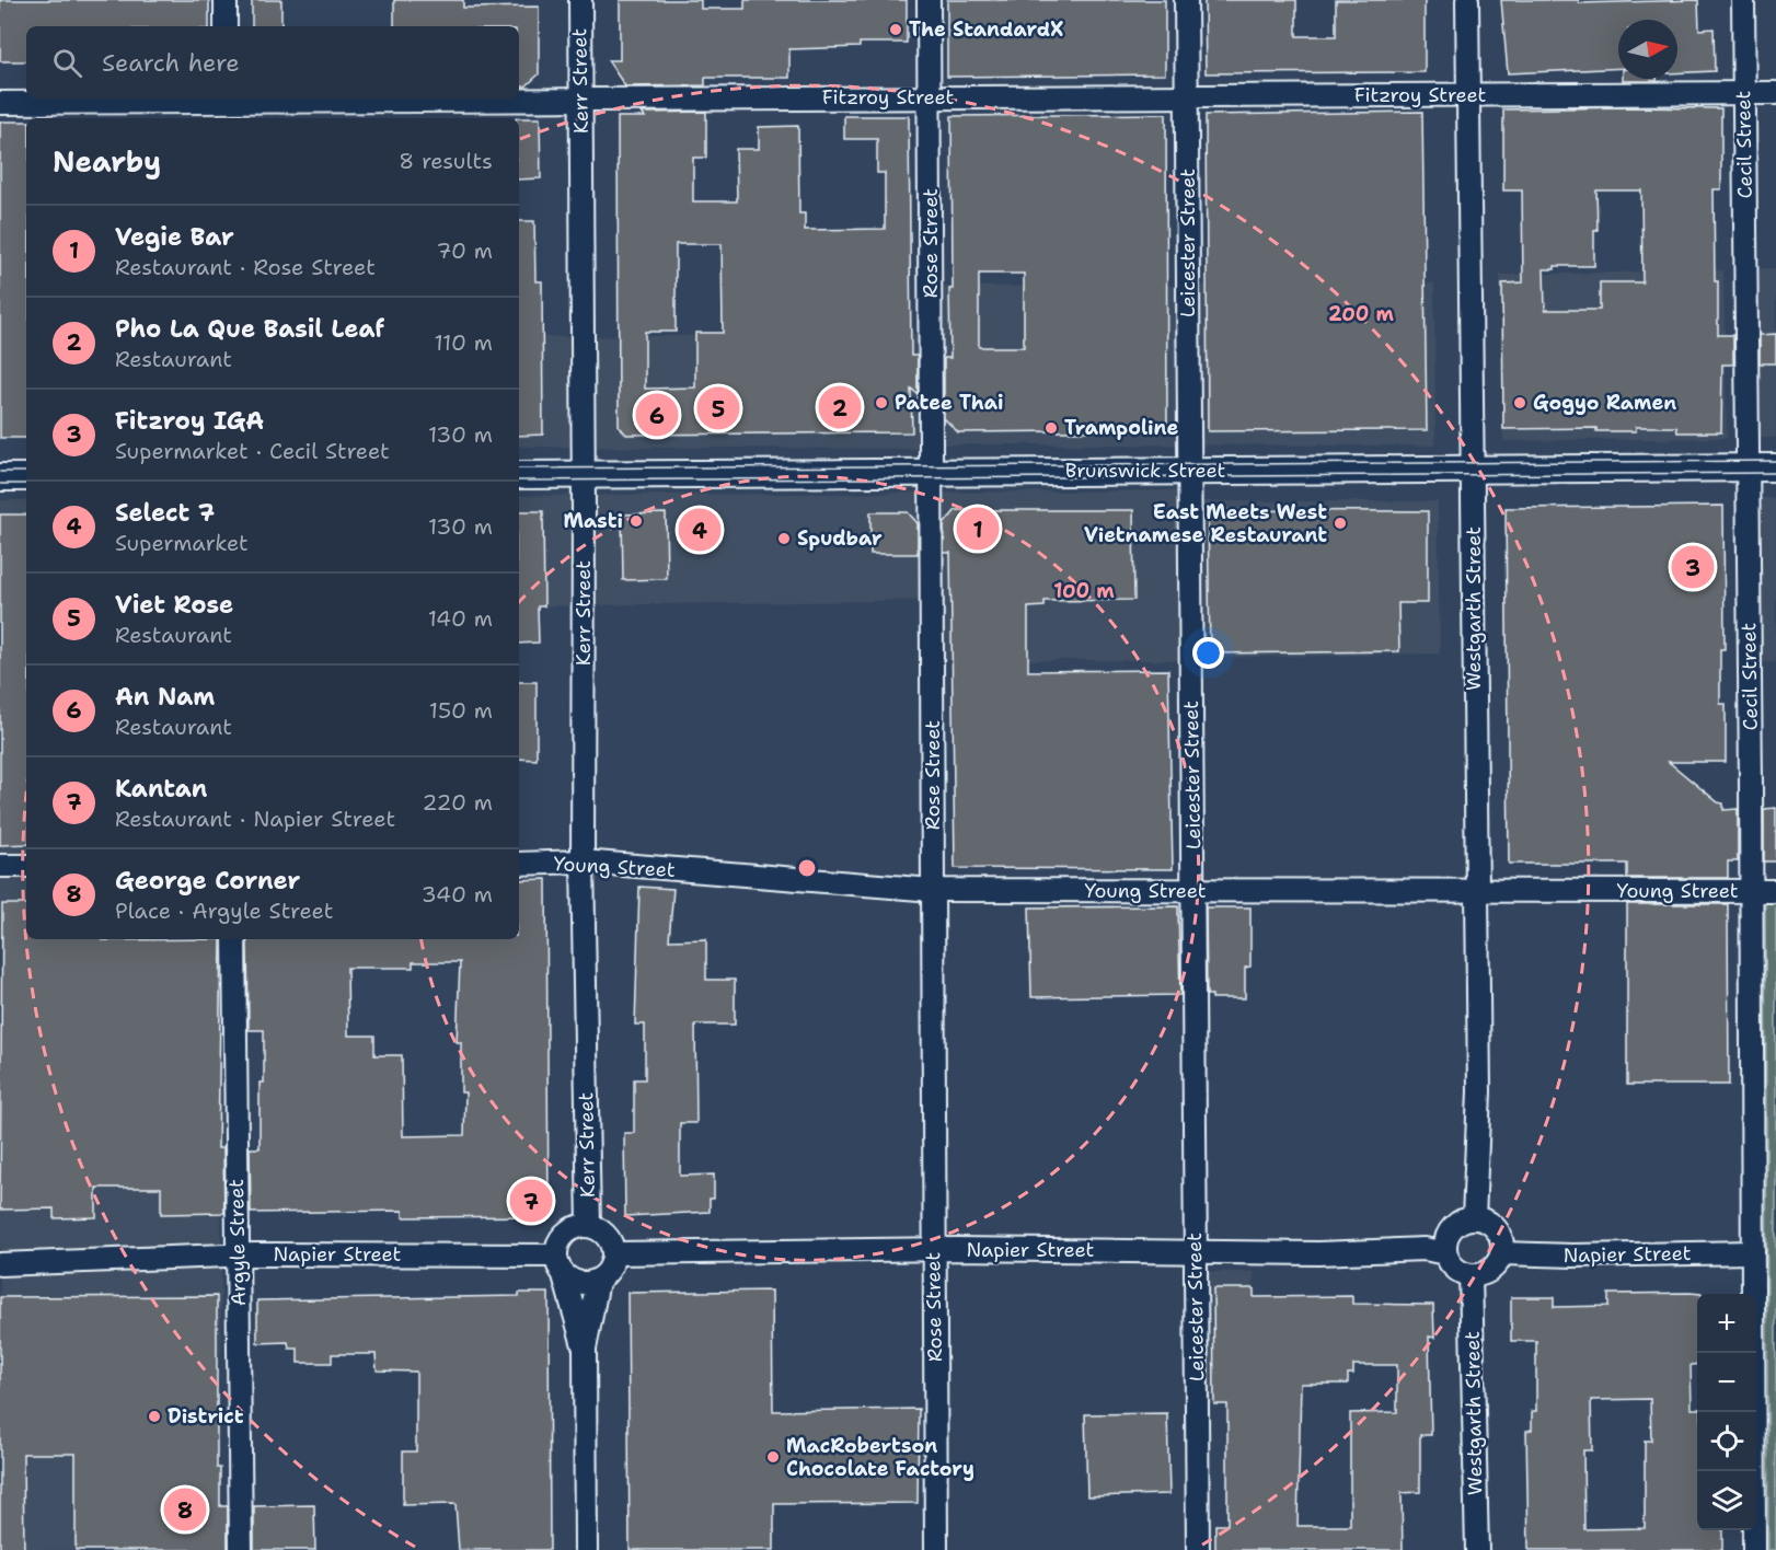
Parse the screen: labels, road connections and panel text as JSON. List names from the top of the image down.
{
  "streets": {
    "street": [
      "Kerr Street",
      "Fitzroy Street",
      "Cecil Street",
      "Rose Street",
      "Leicester Street",
      "Brunswick Street",
      "Westgarth Street",
      "Young Street",
      "Argyle Street",
      "Napier Street"
    ]
  },
  "crossings": [
    ["Kerr Street", "Fitzroy Street"],
    ["Kerr Street", "Brunswick Street"],
    ["Kerr Street", "Young Street"],
    ["Kerr Street", "Napier Street"],
    ["Fitzroy Street", "Cecil Street"],
    ["Fitzroy Street", "Rose Street"],
    ["Fitzroy Street", "Leicester Street"],
    ["Fitzroy Street", "Westgarth Street"],
    ["Cecil Street", "Brunswick Street"],
    ["Cecil Street", "Young Street"],
    ["Cecil Street", "Napier Street"],
    ["Rose Street", "Brunswick Street"],
    ["Rose Street", "Young Street"],
    ["Rose Street", "Napier Street"],
    ["Leicester Street", "Brunswick Street"],
    ["Leicester Street", "Young Street"],
    ["Leicester Street", "Napier Street"],
    ["Brunswick Street", "Westgarth Street"],
    ["Westgarth Street", "Young Street"],
    ["Westgarth Street", "Napier Street"],
    ["Argyle Street", "Napier Street"]
  ],
  "places": [
    "The StandardX",
    "Patee Thai",
    "Gogyo Ramen",
    "Trampoline",
    "Masti",
    "East Meets West Vietnamese Restaurant",
    "Spudbar",
    "District",
    "MacRobertson Chocolate Factory"
  ],
  "north": "right",
  "page": {
    "search": "Search here",
    "heading": ["Nearby", "8 results"],
    "list": [
      {
        "mark": "1",
        "name": "Vegie Bar",
        "note": "Restaurant · Rose Street",
        "value": "70 m"
      },
      {
        "mark": "2",
        "name": "Pho La Que Basil Leaf",
        "note": "Restaurant",
        "value": "110 m"
      },
      {
        "mark": "3",
        "name": "Fitzroy IGA",
        "note": "Supermarket · Cecil Street",
        "value": "130 m"
      },
      {
        "mark": "4",
        "name": "Select 7",
        "note": "Supermarket",
        "value": "130 m"
      },
      {
        "mark": "5",
        "name": "Viet Rose",
        "note": "Restaurant",
        "value": "140 m"
      },
      {
        "mark": "6",
        "name": "An Nam",
        "note": "Restaurant",
        "value": "150 m"
      },
      {
        "mark": "7",
        "name": "Kantan",
        "note": "Restaurant · Napier Street",
        "value": "220 m"
      },
      {
        "mark": "8",
        "name": "George Corner",
        "note": "Place · Argyle Street",
        "value": "340 m"
      }
    ],
    "pins": [
      "2",
      "5",
      "6",
      "1",
      "4",
      "3",
      "7",
      "8"
    ],
    "map_buttons": ["+", "−"]
  },
  "rings": ["200 m", "100 m"]
}
